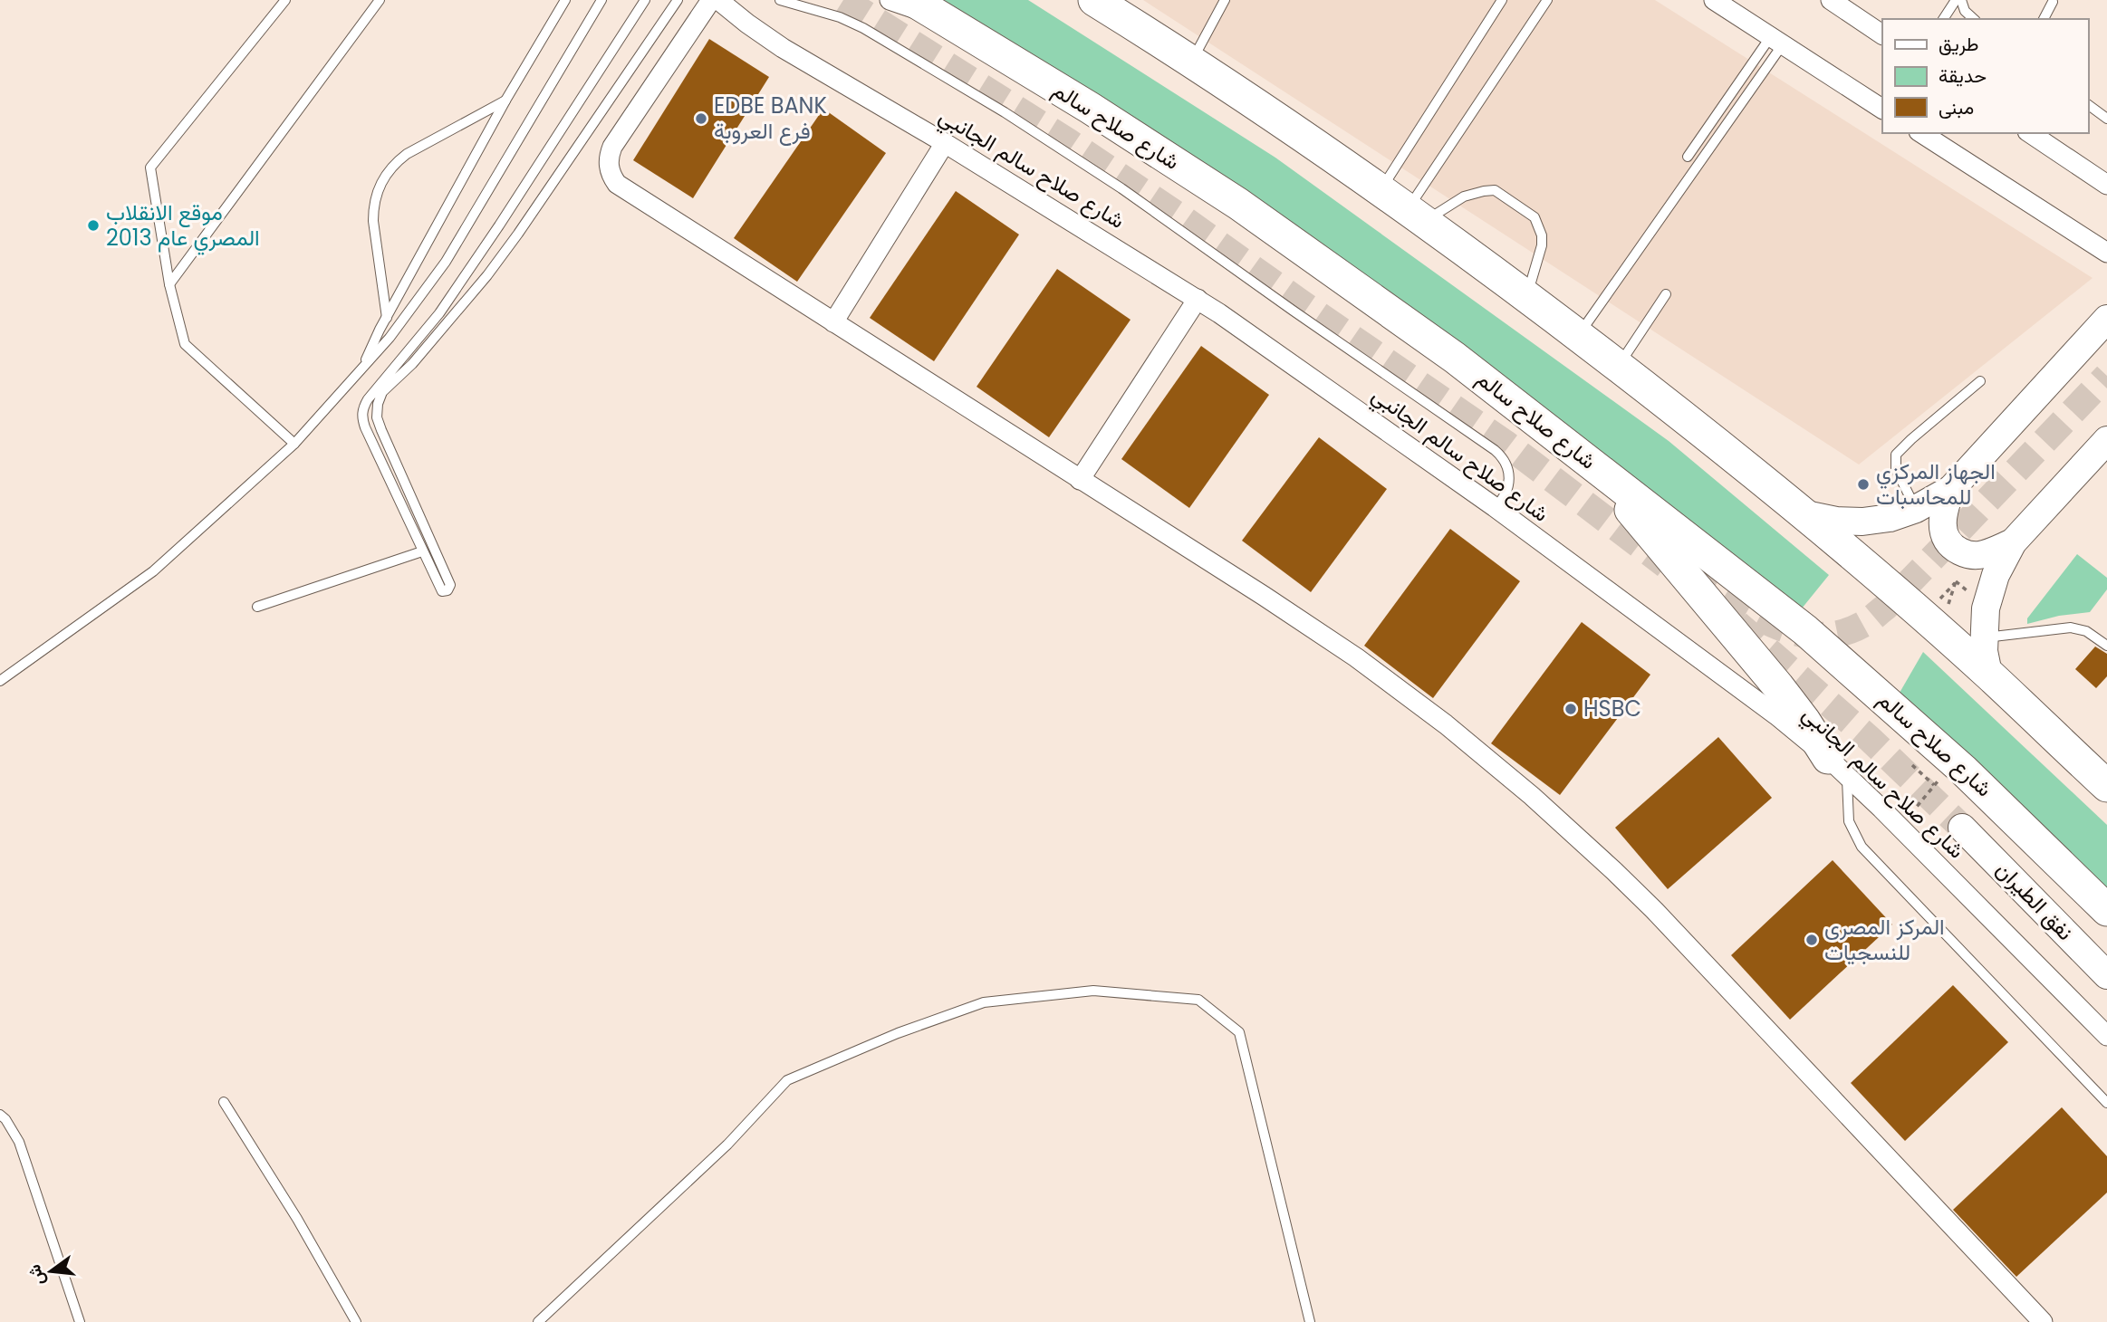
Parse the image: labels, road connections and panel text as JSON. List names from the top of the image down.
{
  "streets": {
    "highway": ["شارع صلاح سالم"],
    "main road": ["نفق الطيران"],
    "street": ["شارع صلاح سالم الجانبي"]
  },
  "places": [
    "EDBE BANK فرع العروبة",
    "موقع الانقلاب المصري عام 2013",
    "الجهاز المركزي للمحاسبات",
    "HSBC",
    "المركز المصرى للنسجيات"
  ],
  "legend": ["طريق", "حديقة", "مبنى"],
  "north": "left"
}
